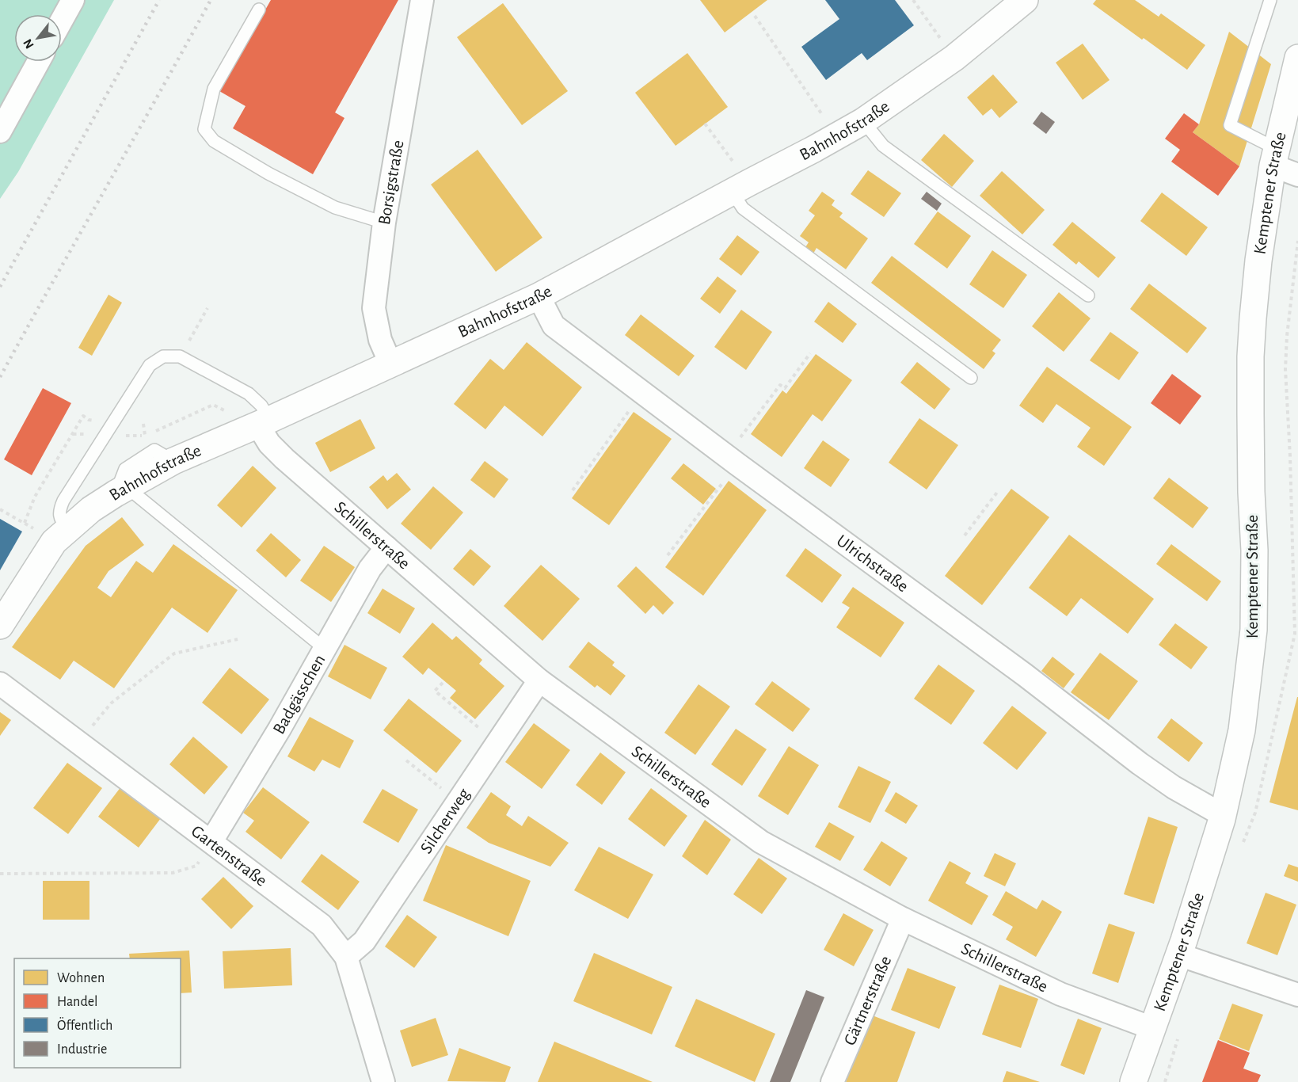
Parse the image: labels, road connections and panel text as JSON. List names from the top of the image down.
{
  "streets": {
    "street": [
      "Bahnhofstraße",
      "Borsigstraße",
      "Kemptener Straße",
      "Schillerstraße",
      "Ulrichstraße",
      "Badgässchen",
      "Silcherweg",
      "Gartenstraße",
      "Gärtnerstraße"
    ]
  },
  "crossings": [
    ["Bahnhofstraße", "Borsigstraße"],
    ["Bahnhofstraße", "Schillerstraße"],
    ["Bahnhofstraße", "Ulrichstraße"],
    ["Kemptener Straße", "Schillerstraße"],
    ["Kemptener Straße", "Ulrichstraße"],
    ["Schillerstraße", "Badgässchen"],
    ["Schillerstraße", "Silcherweg"],
    ["Schillerstraße", "Gärtnerstraße"],
    ["Badgässchen", "Gartenstraße"],
    ["Silcherweg", "Gartenstraße"]
  ],
  "legend": [
    "Wohnen",
    "Handel",
    "Öffentlich",
    "Industrie"
  ],
  "north": "bottom left"
}
